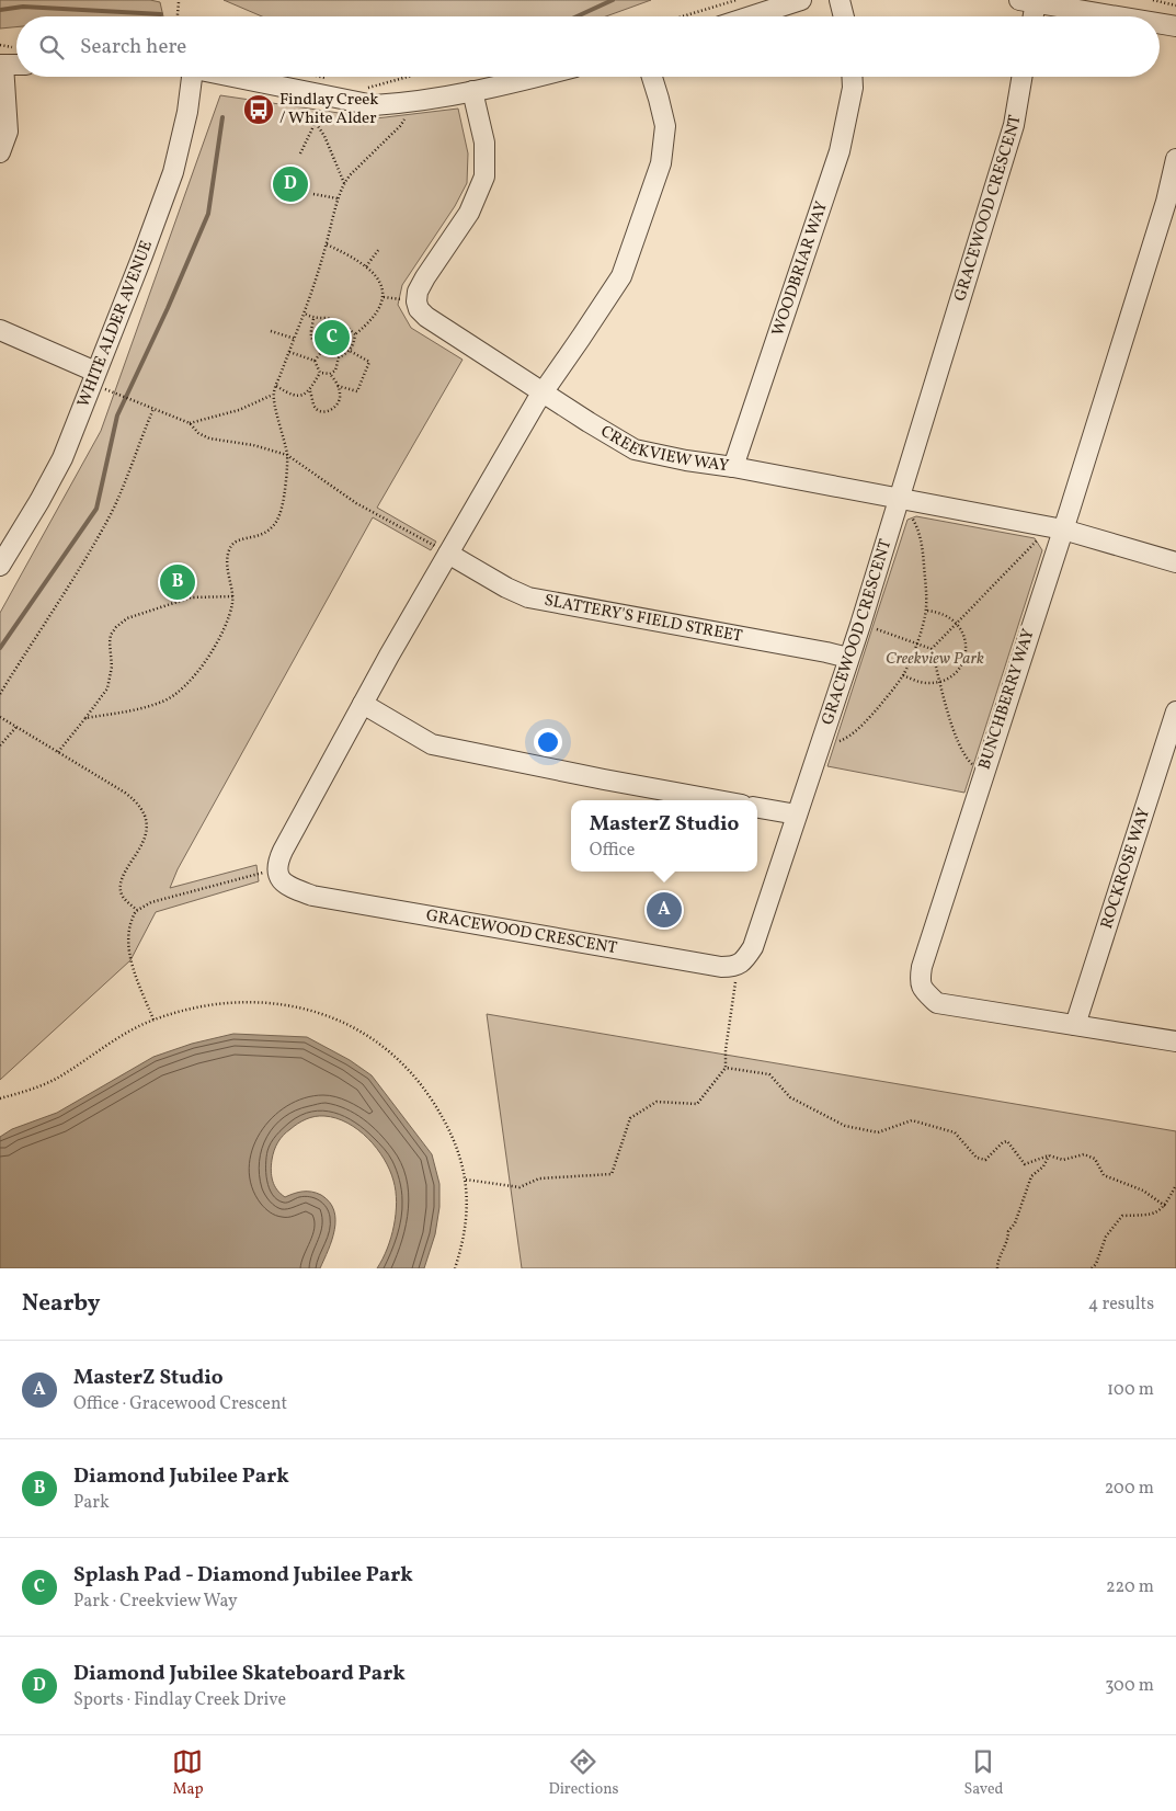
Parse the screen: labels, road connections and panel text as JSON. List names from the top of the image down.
{
  "streets": {
    "street": [
      "GRACEWOOD CRESCENT",
      "WOODBRIAR WAY",
      "WHITE ALDER AVENUE",
      "CREEKVIEW WAY",
      "SLATTERY'S FIELD STREET",
      "BUNCHBERRY WAY",
      "ROCKROSE WAY"
    ]
  },
  "crossings": [
    ["GRACEWOOD CRESCENT", "CREEKVIEW WAY"],
    ["GRACEWOOD CRESCENT", "SLATTERY'S FIELD STREET"],
    ["WOODBRIAR WAY", "CREEKVIEW WAY"],
    ["CREEKVIEW WAY", "BUNCHBERRY WAY"],
    ["BUNCHBERRY WAY", "ROCKROSE WAY"]
  ],
  "parks": ["Creekview Park"],
  "places": {
    "bus stop": ["Findlay Creek / White Alder"]
  },
  "page": {
    "search": "Search here",
    "pins": [
      "D",
      "C",
      "B",
      "A"
    ],
    "popup": ["MasterZ Studio", "Office"],
    "heading": ["Nearby", "4 results"],
    "list": [
      {
        "mark": "A",
        "name": "MasterZ Studio",
        "note": "Office · Gracewood Crescent",
        "value": "100 m"
      },
      {
        "mark": "B",
        "name": "Diamond Jubilee Park",
        "note": "Park",
        "value": "200 m"
      },
      {
        "mark": "C",
        "name": "Splash Pad - Diamond Jubilee Park",
        "note": "Park · Creekview Way",
        "value": "220 m"
      },
      {
        "mark": "D",
        "name": "Diamond Jubilee Skateboard Park",
        "note": "Sports · Findlay Creek Drive",
        "value": "300 m"
      }
    ],
    "nav": ["Map", "Directions", "Saved"]
  }
}
